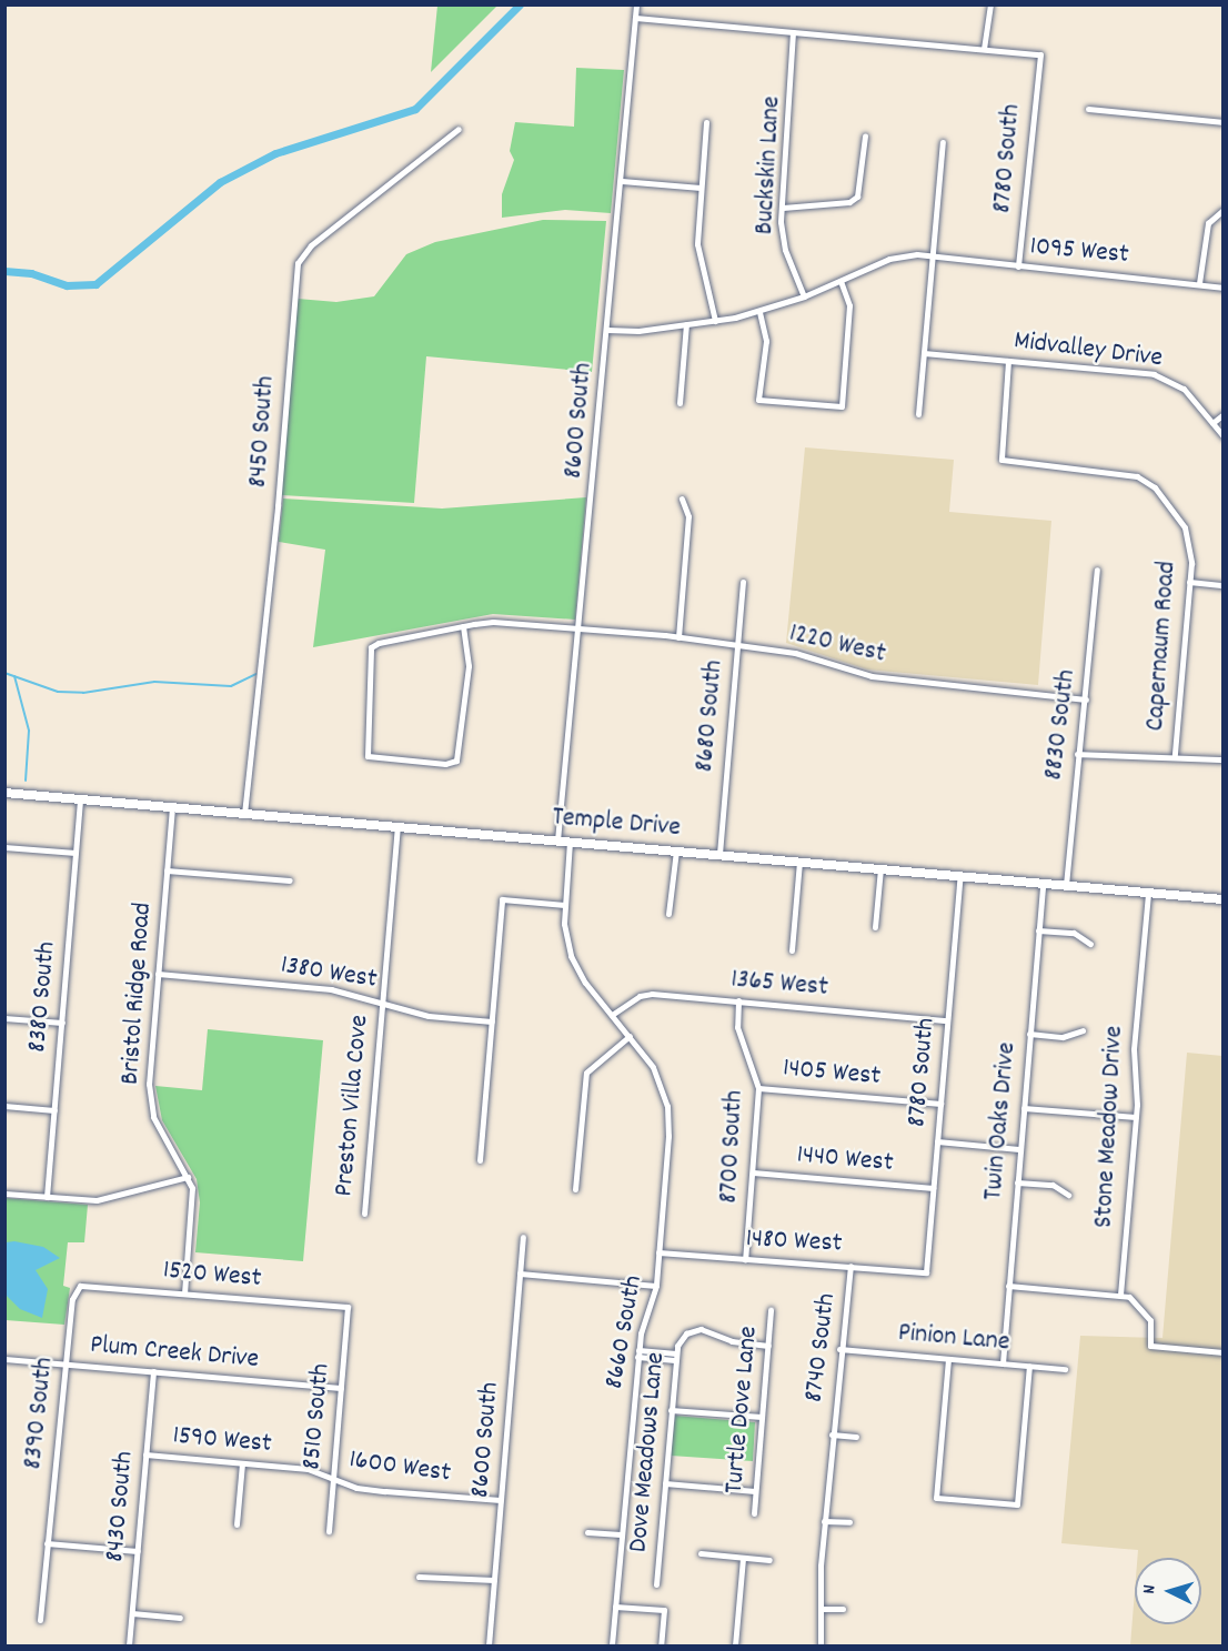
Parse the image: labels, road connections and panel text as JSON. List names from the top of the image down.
{
  "streets": {
    "street": [
      "8780 South",
      "Buckskin Lane",
      "1095 West",
      "Midvalley Drive",
      "8600 South",
      "8450 South",
      "1220 West",
      "Capernaum Road",
      "8680 South",
      "8830 South",
      "Temple Drive",
      "1380 West",
      "1365 West",
      "Bristol Ridge Road",
      "8380 South",
      "1405 West",
      "Preston Villa Cove",
      "Twin Oaks Drive",
      "Stone Meadow Drive",
      "8700 South",
      "1440 West",
      "1480 West",
      "1520 West",
      "8660 South",
      "Pinion Lane",
      "8740 South",
      "Plum Creek Drive",
      "Turtle Dove Lane",
      "8390 South",
      "8510 South",
      "1590 West",
      "Dove Meadows Lane",
      "1600 West",
      "8430 South"
    ]
  },
  "crossings": [
    ["8780 South", "1095 West"],
    ["8780 South", "Temple Drive"],
    ["8780 South", "1365 West"],
    ["8780 South", "1405 West"],
    ["8780 South", "1440 West"],
    ["8780 South", "1480 West"],
    ["Buckskin Lane", "1095 West"],
    ["1095 West", "8600 South"],
    ["Midvalley Drive", "Capernaum Road"],
    ["8600 South", "1220 West"],
    ["8600 South", "Temple Drive"],
    ["8600 South", "1600 West"],
    ["8450 South", "Temple Drive"],
    ["1220 West", "8680 South"],
    ["1220 West", "8830 South"],
    ["8680 South", "Temple Drive"],
    ["8830 South", "Temple Drive"],
    ["Temple Drive", "Bristol Ridge Road"],
    ["Temple Drive", "8380 South"],
    ["Temple Drive", "Preston Villa Cove"],
    ["Temple Drive", "Twin Oaks Drive"],
    ["Temple Drive", "Stone Meadow Drive"],
    ["Temple Drive", "8660 South"],
    ["1380 West", "Bristol Ridge Road"],
    ["1380 West", "Preston Villa Cove"],
    ["1365 West", "8700 South"],
    ["1365 West", "8660 South"],
    ["Bristol Ridge Road", "1520 West"],
    ["1405 West", "8700 South"],
    ["Twin Oaks Drive", "Pinion Lane"],
    ["8700 South", "1440 West"],
    ["8700 South", "1480 West"],
    ["1480 West", "8660 South"],
    ["1480 West", "8740 South"],
    ["1520 West", "8390 South"],
    ["1520 West", "8510 South"],
    ["Pinion Lane", "8740 South"],
    ["Plum Creek Drive", "8390 South"],
    ["Plum Creek Drive", "8510 South"],
    ["Plum Creek Drive", "8430 South"],
    ["Turtle Dove Lane", "Dove Meadows Lane"],
    ["8510 South", "1590 West"],
    ["8510 South", "1600 West"],
    ["1590 West", "1600 West"],
    ["1590 West", "8430 South"]
  ],
  "north": "left"
}
